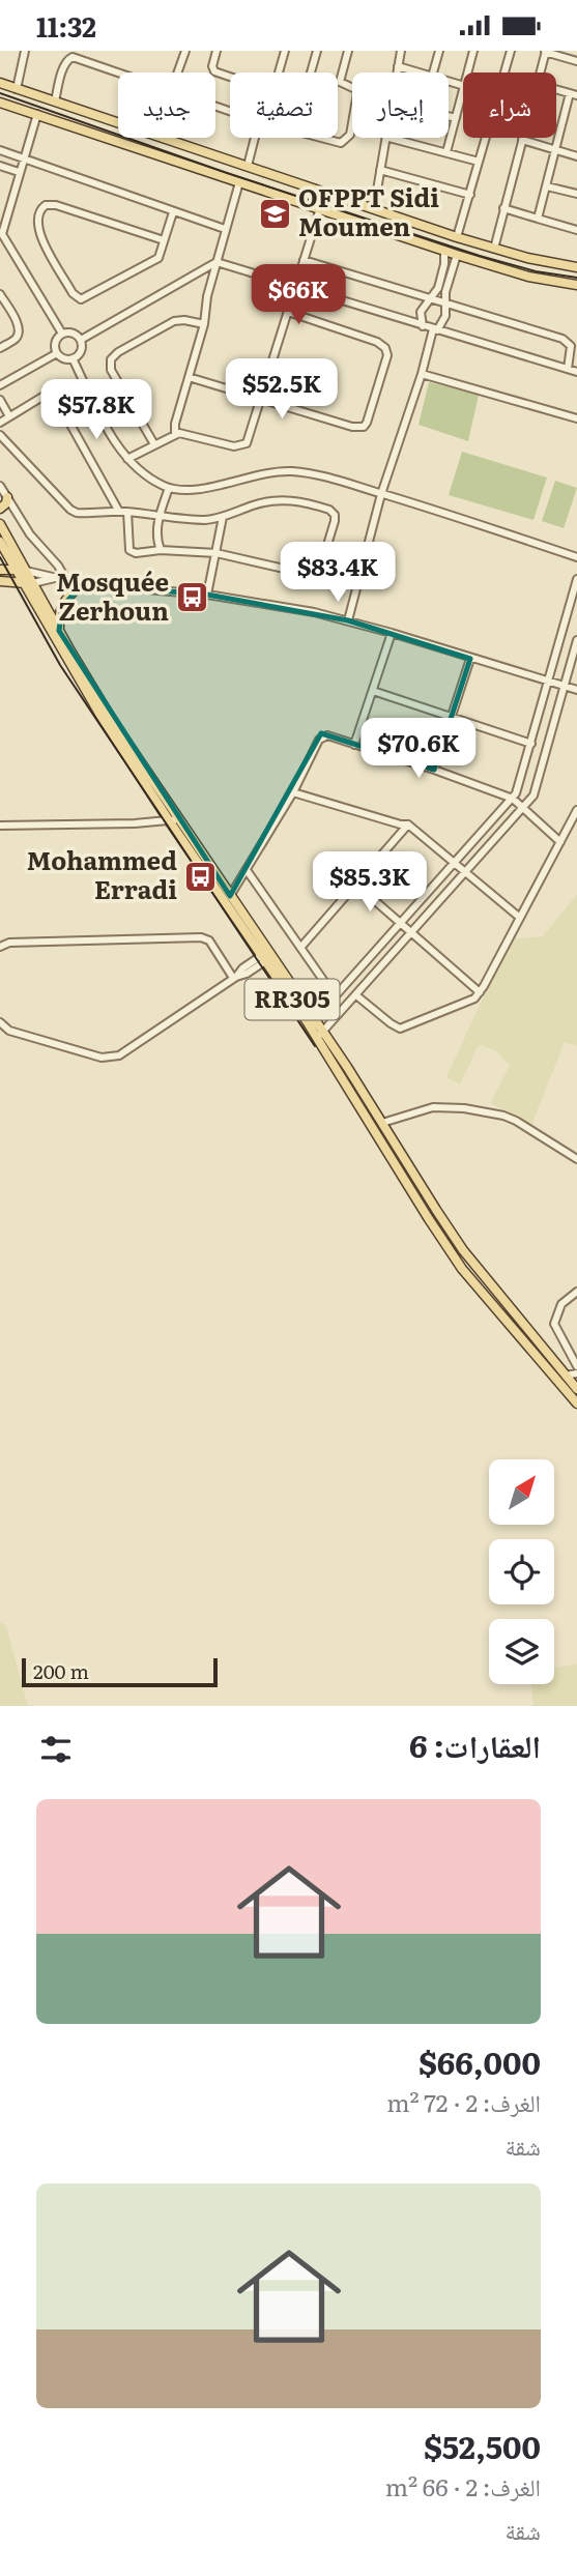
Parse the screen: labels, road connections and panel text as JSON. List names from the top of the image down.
{
  "streets": {
    "main road": ["RR305"]
  },
  "places": {
    "school or university": ["OFPPT Sidi Moumen"],
    "bus stop": ["Mosquée Zerhoun", "Mohammed Erradi"]
  },
  "scale_bar": "200 m",
  "north": "top right",
  "page": {
    "status": "11:32",
    "chip": [
      "شراء",
      "إيجار",
      "تصفية",
      "جديد"
    ],
    "price": [
      "$66K",
      "$52.5K",
      "$57.8K",
      "$83.4K",
      "$70.6K",
      "$85.3K"
    ],
    "scale": "200 m",
    "heading": "العقارات: 6",
    "list": [
      {
        "name": "$66,000",
        "note": "الغرف: 2 · 72 m² · شقة"
      },
      {
        "name": "$52,500",
        "note": "الغرف: 2 · 66 m² · شقة"
      }
    ]
  }
}
